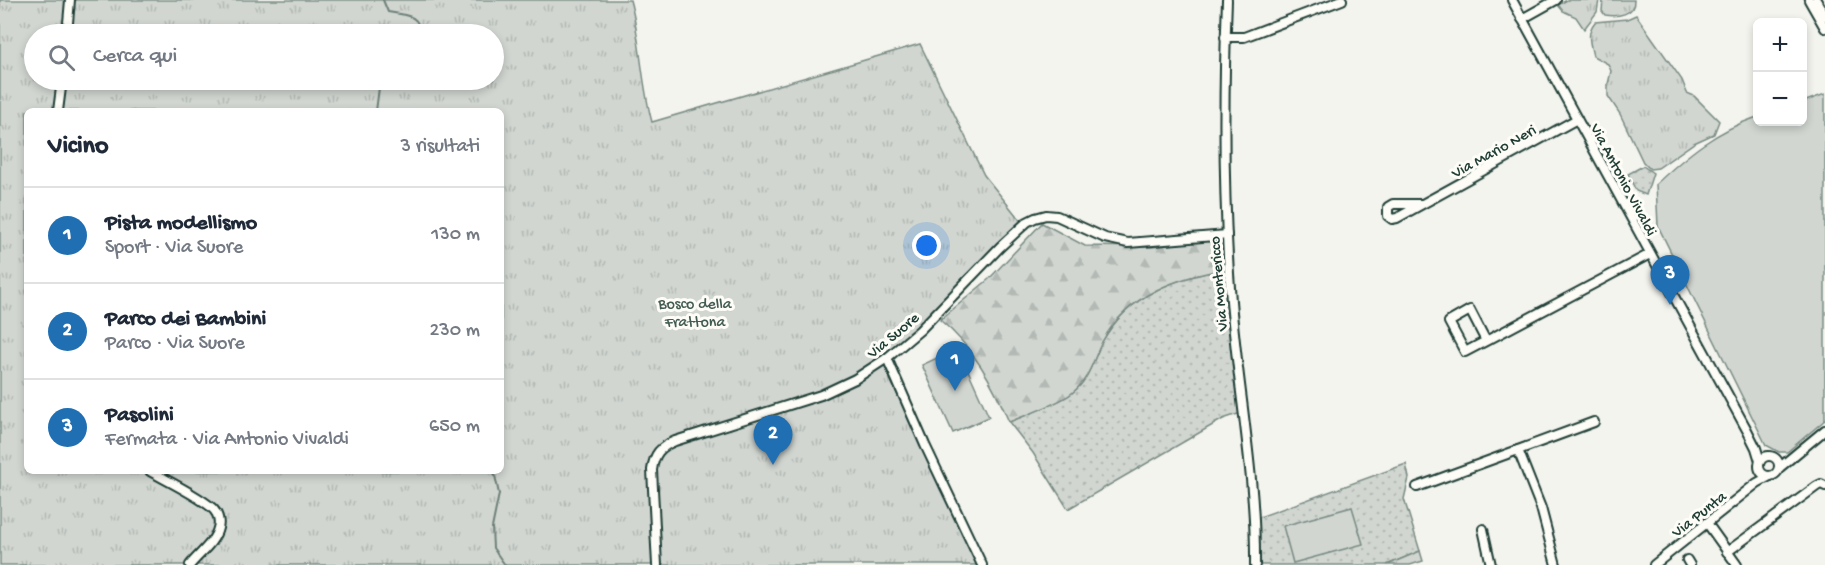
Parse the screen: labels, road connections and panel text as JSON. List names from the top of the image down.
{
  "streets": {
    "street": [
      "Via Mario Neri",
      "Via Antonio Vivaldi",
      "Via Montericco",
      "Via Suore",
      "Via Punta"
    ]
  },
  "crossings": [
    ["Via Mario Neri", "Via Antonio Vivaldi"],
    ["Via Antonio Vivaldi", "Via Punta"],
    ["Via Montericco", "Via Suore"]
  ],
  "parks": ["Bosco della Frattona"],
  "page": {
    "map_buttons": ["+", "−"],
    "search": "Cerca qui",
    "heading": ["Vicino", "3 risultati"],
    "list": [
      {
        "mark": "1",
        "name": "Pista modellismo",
        "note": "Sport · Via Suore",
        "value": "130 m"
      },
      {
        "mark": "2",
        "name": "Parco dei Bambini",
        "note": "Parco · Via Suore",
        "value": "230 m"
      },
      {
        "mark": "3",
        "name": "Pasolini",
        "note": "Fermata · Via Antonio Vivaldi",
        "value": "650 m"
      }
    ],
    "pins": ["3", "1", "2"]
  }
}
